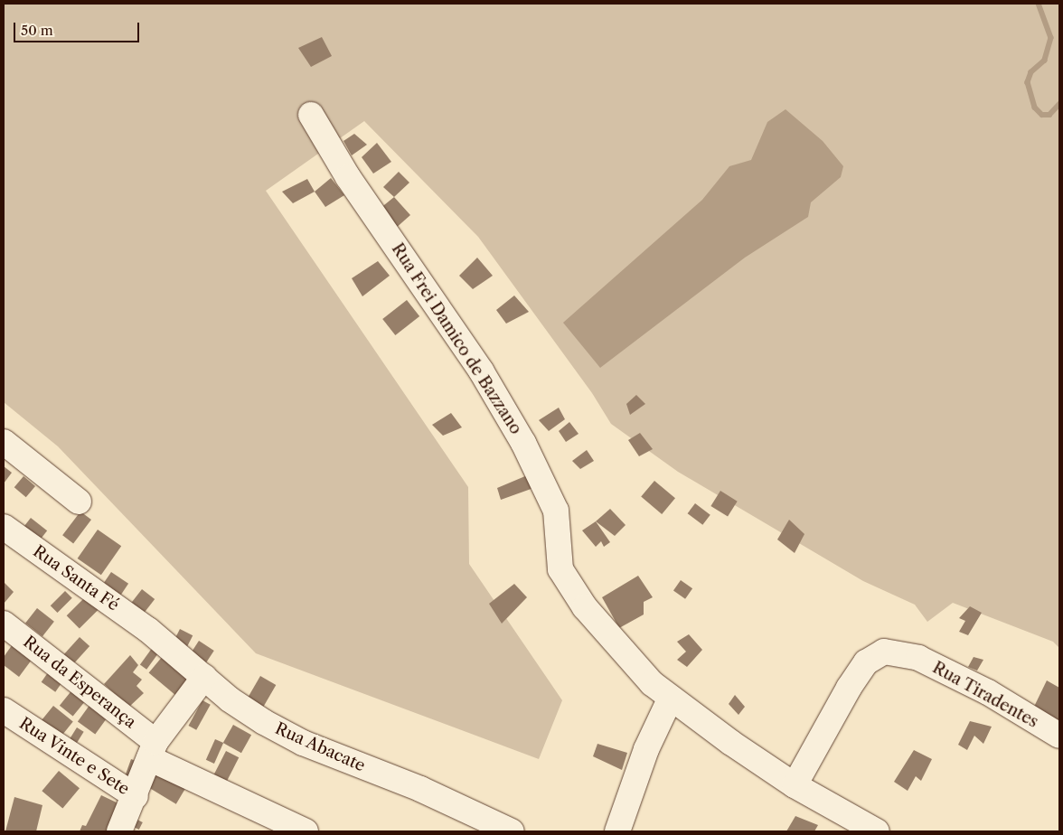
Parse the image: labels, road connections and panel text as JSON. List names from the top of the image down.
{
  "streets": {
    "street": [
      "Rua Frei Damico de Bazzano",
      "Rua Santa Fé",
      "Rua da Esperança",
      "Rua Tiradentes",
      "Rua Abacate",
      "Rua Vinte e Sete"
    ]
  },
  "crossings": [
    ["Rua Frei Damico de Bazzano", "Rua Tiradentes"],
    ["Rua Santa Fé", "Rua Abacate"]
  ],
  "scale_bar": "50 m"
}
